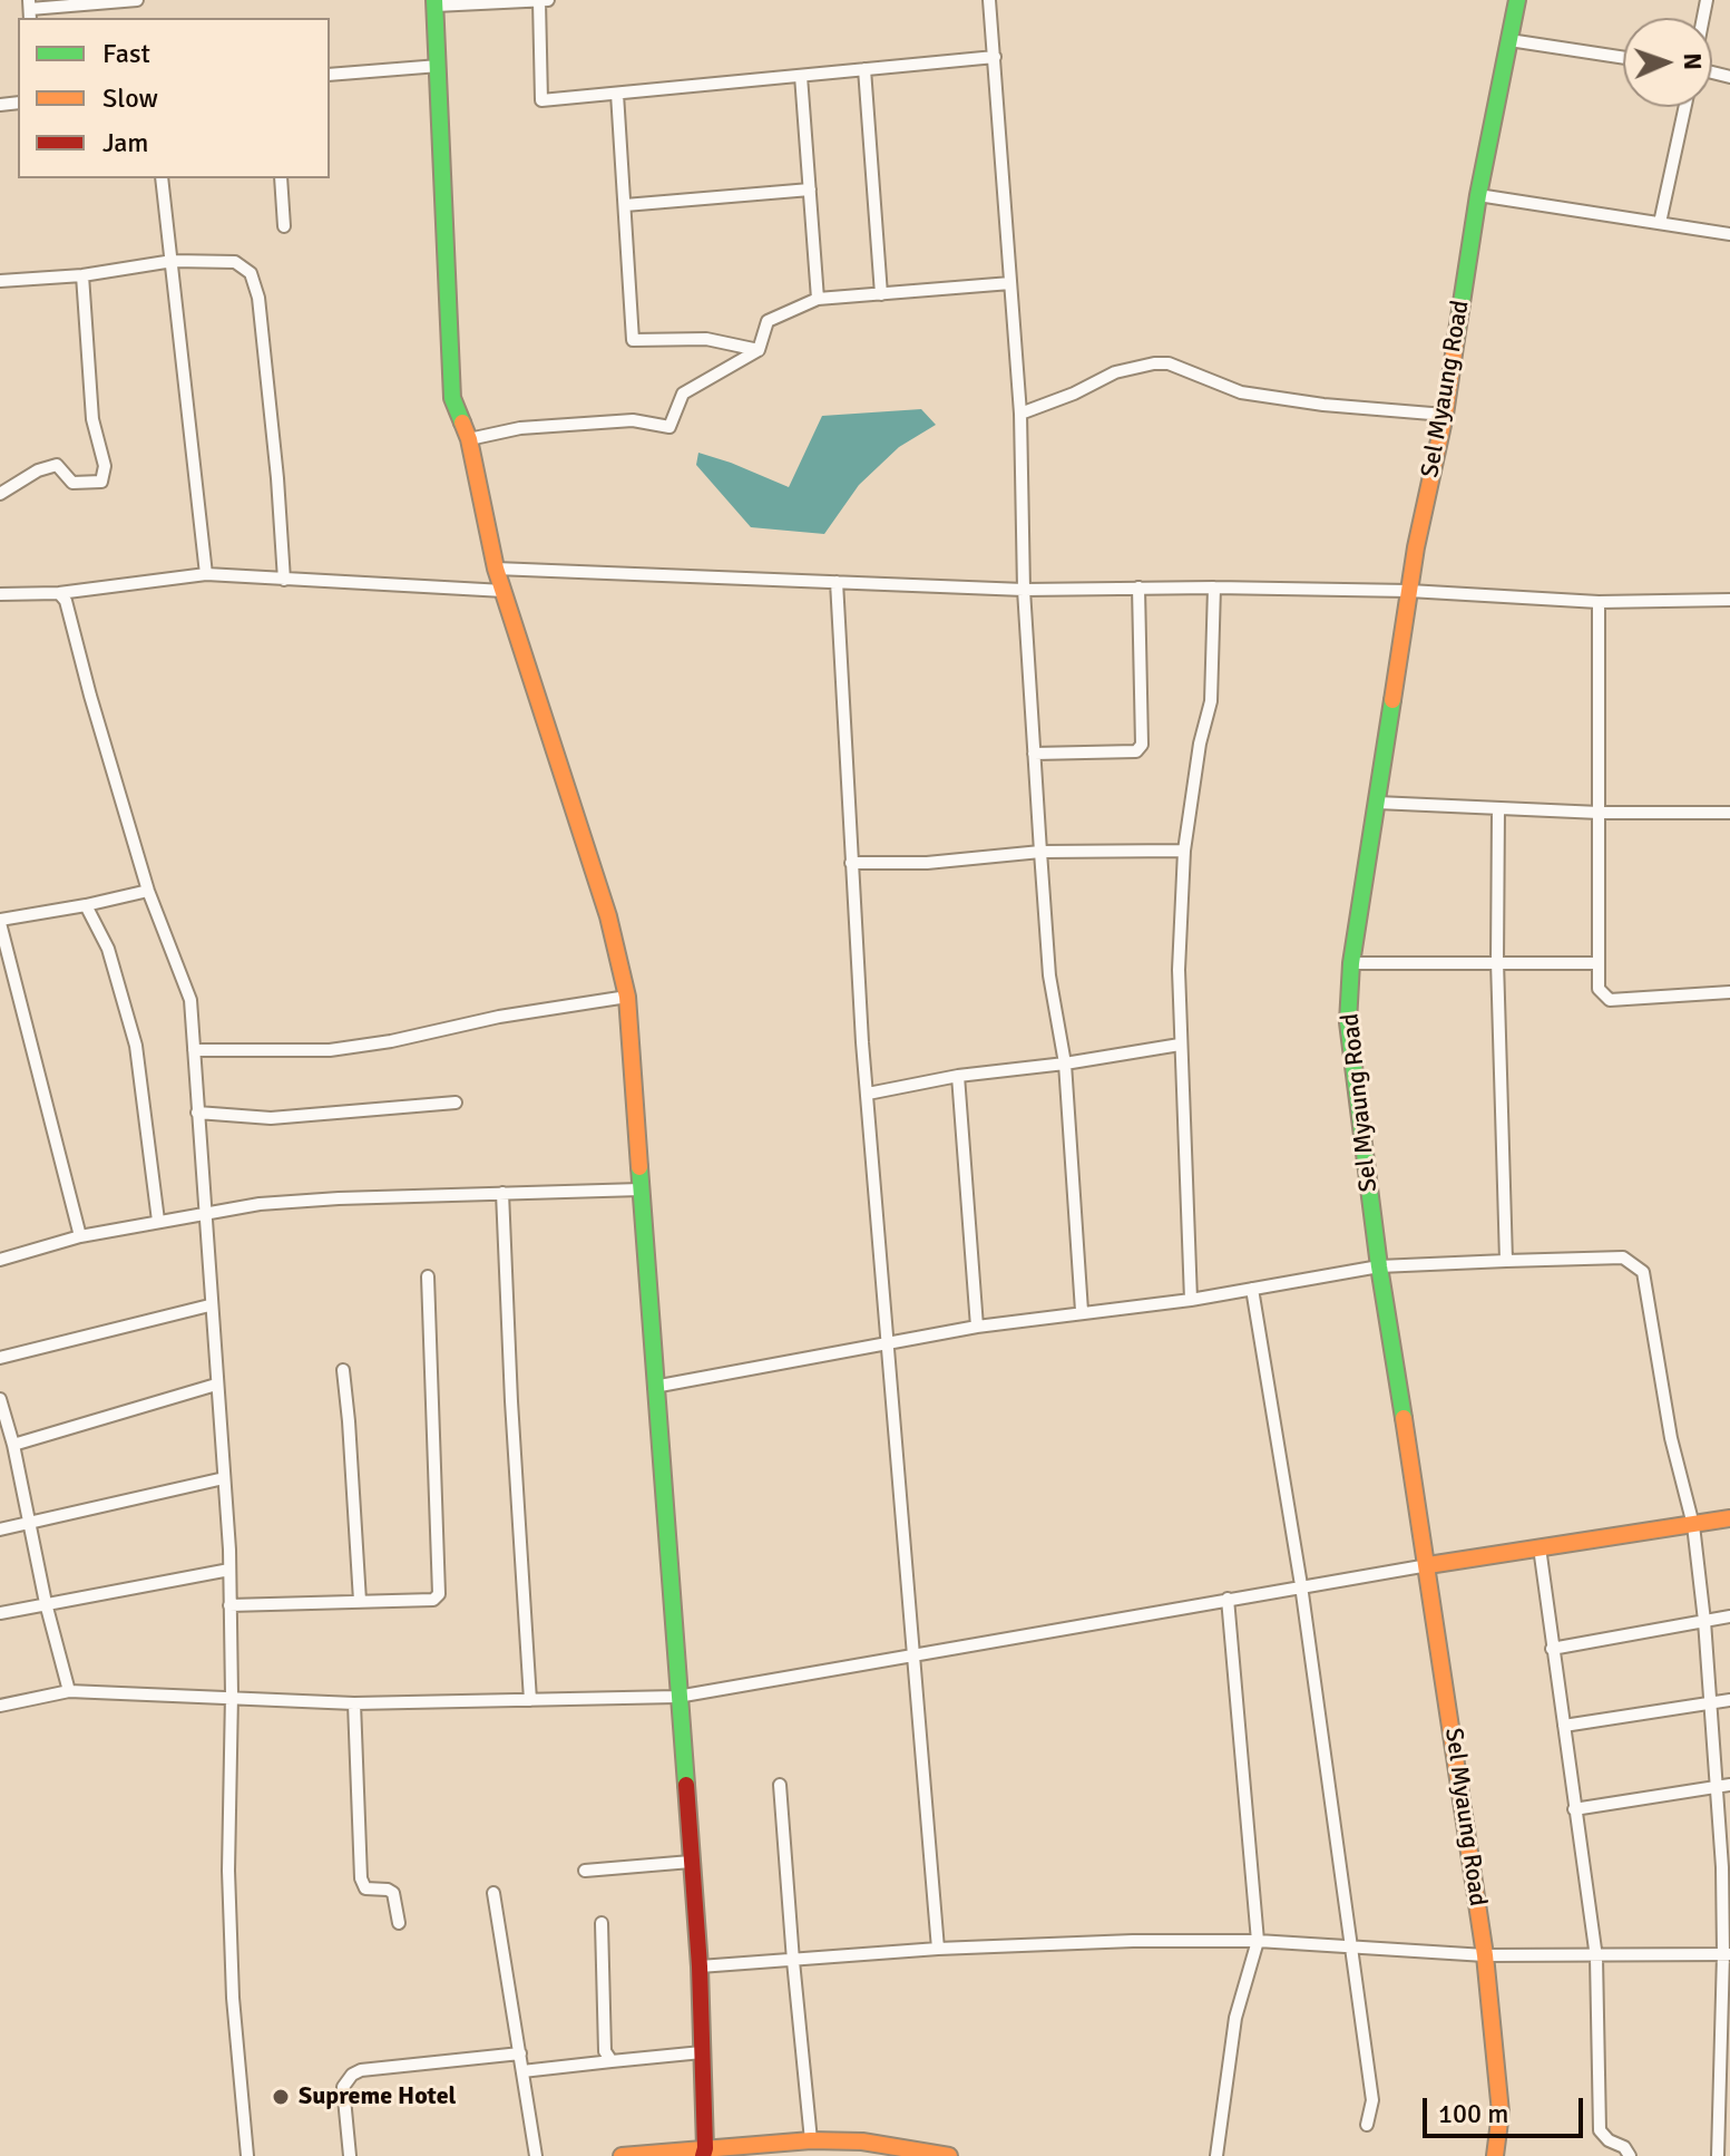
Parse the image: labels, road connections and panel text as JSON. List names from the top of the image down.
{
  "streets": {
    "main road": ["Sel Myaung Road"]
  },
  "places": ["Supreme Hotel"],
  "legend": ["Fast", "Slow", "Jam"],
  "scale_bar": "100 m",
  "north": "right"
}
